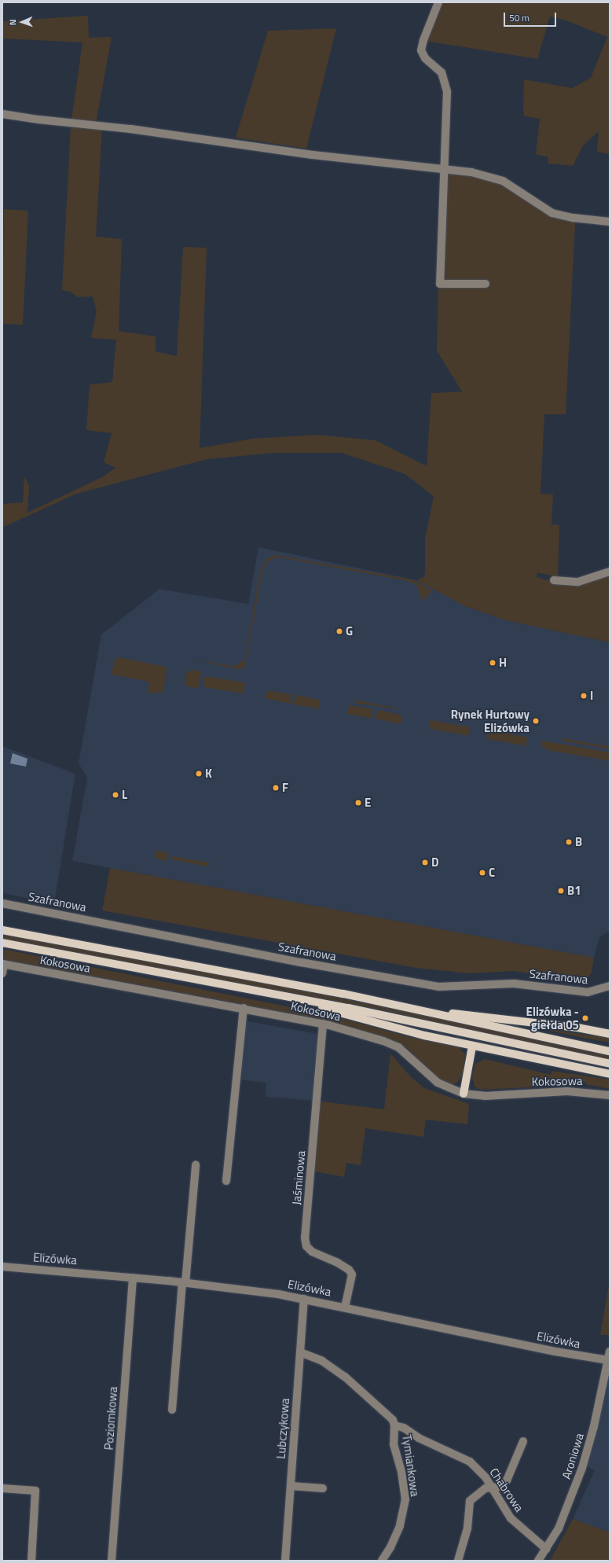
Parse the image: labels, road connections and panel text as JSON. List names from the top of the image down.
{
  "streets": {
    "street": [
      "Szafranowa",
      "Kokosowa",
      "Jaśminowa",
      "Elizówka",
      "Poziomkowa",
      "Lubczykowa",
      "Aroniowa",
      "Tymiankowa",
      "Chabrowa"
    ]
  },
  "crossings": [
    ["Kokosowa", "Jaśminowa"],
    ["Jaśminowa", "Elizówka"],
    ["Elizówka", "Poziomkowa"],
    ["Elizówka", "Lubczykowa"],
    ["Elizówka", "Aroniowa"],
    ["Aroniowa", "Chabrowa"],
    ["Tymiankowa", "Chabrowa"]
  ],
  "places": [
    "G",
    "H",
    "I",
    "Rynek Hurtowy Elizówka",
    "K",
    "F",
    "L",
    "E",
    "B",
    "D",
    "C",
    "B1",
    "Elizówka - giełda 05"
  ],
  "scale_bar": "50 m",
  "north": "left"
}
